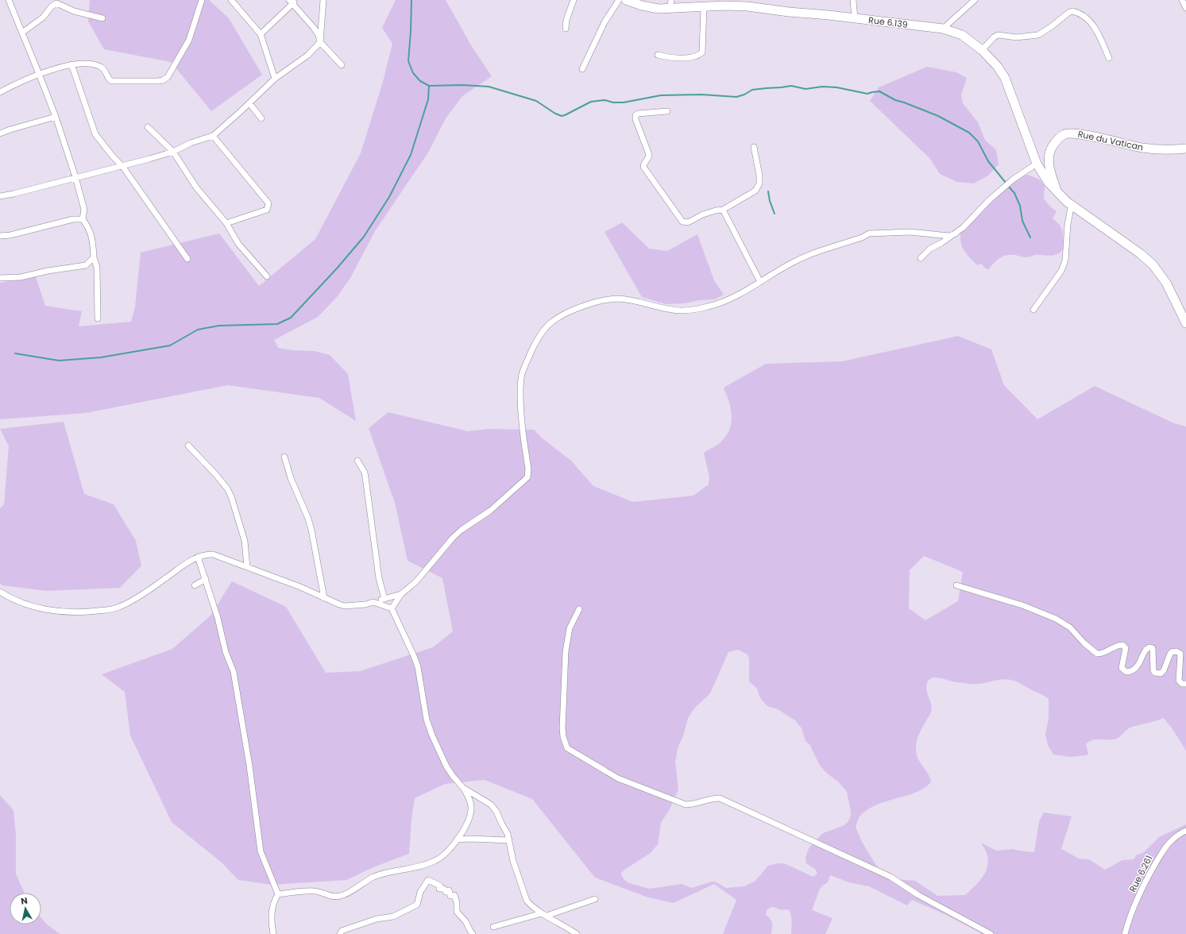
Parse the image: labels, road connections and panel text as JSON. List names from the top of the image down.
{
  "streets": {
    "street": ["Rue 6.139", "Rue du Vatican", "Rue 6.261"]
  },
  "crossings": [
    ["Rue 6.139", "Rue du Vatican"]
  ],
  "north": "top"
}
